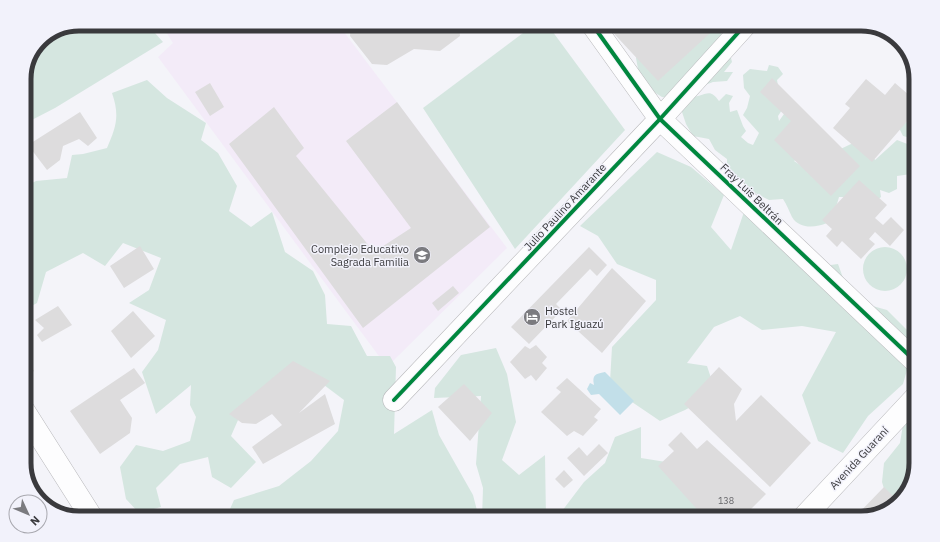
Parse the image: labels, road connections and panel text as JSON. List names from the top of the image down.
{
  "streets": {
    "street": ["Fray Luis Beltrán", "Julio Paulino Amarante", "Avenida Guaraní"]
  },
  "crossings": [
    ["Fray Luis Beltrán", "Julio Paulino Amarante"]
  ],
  "places": {
    "school or university": ["Complejo Educativo Sagrada Familia"],
    "hotel": ["Hostel Park Iguazú"]
  },
  "house_numbers": ["138"],
  "north": "bottom right"
}
